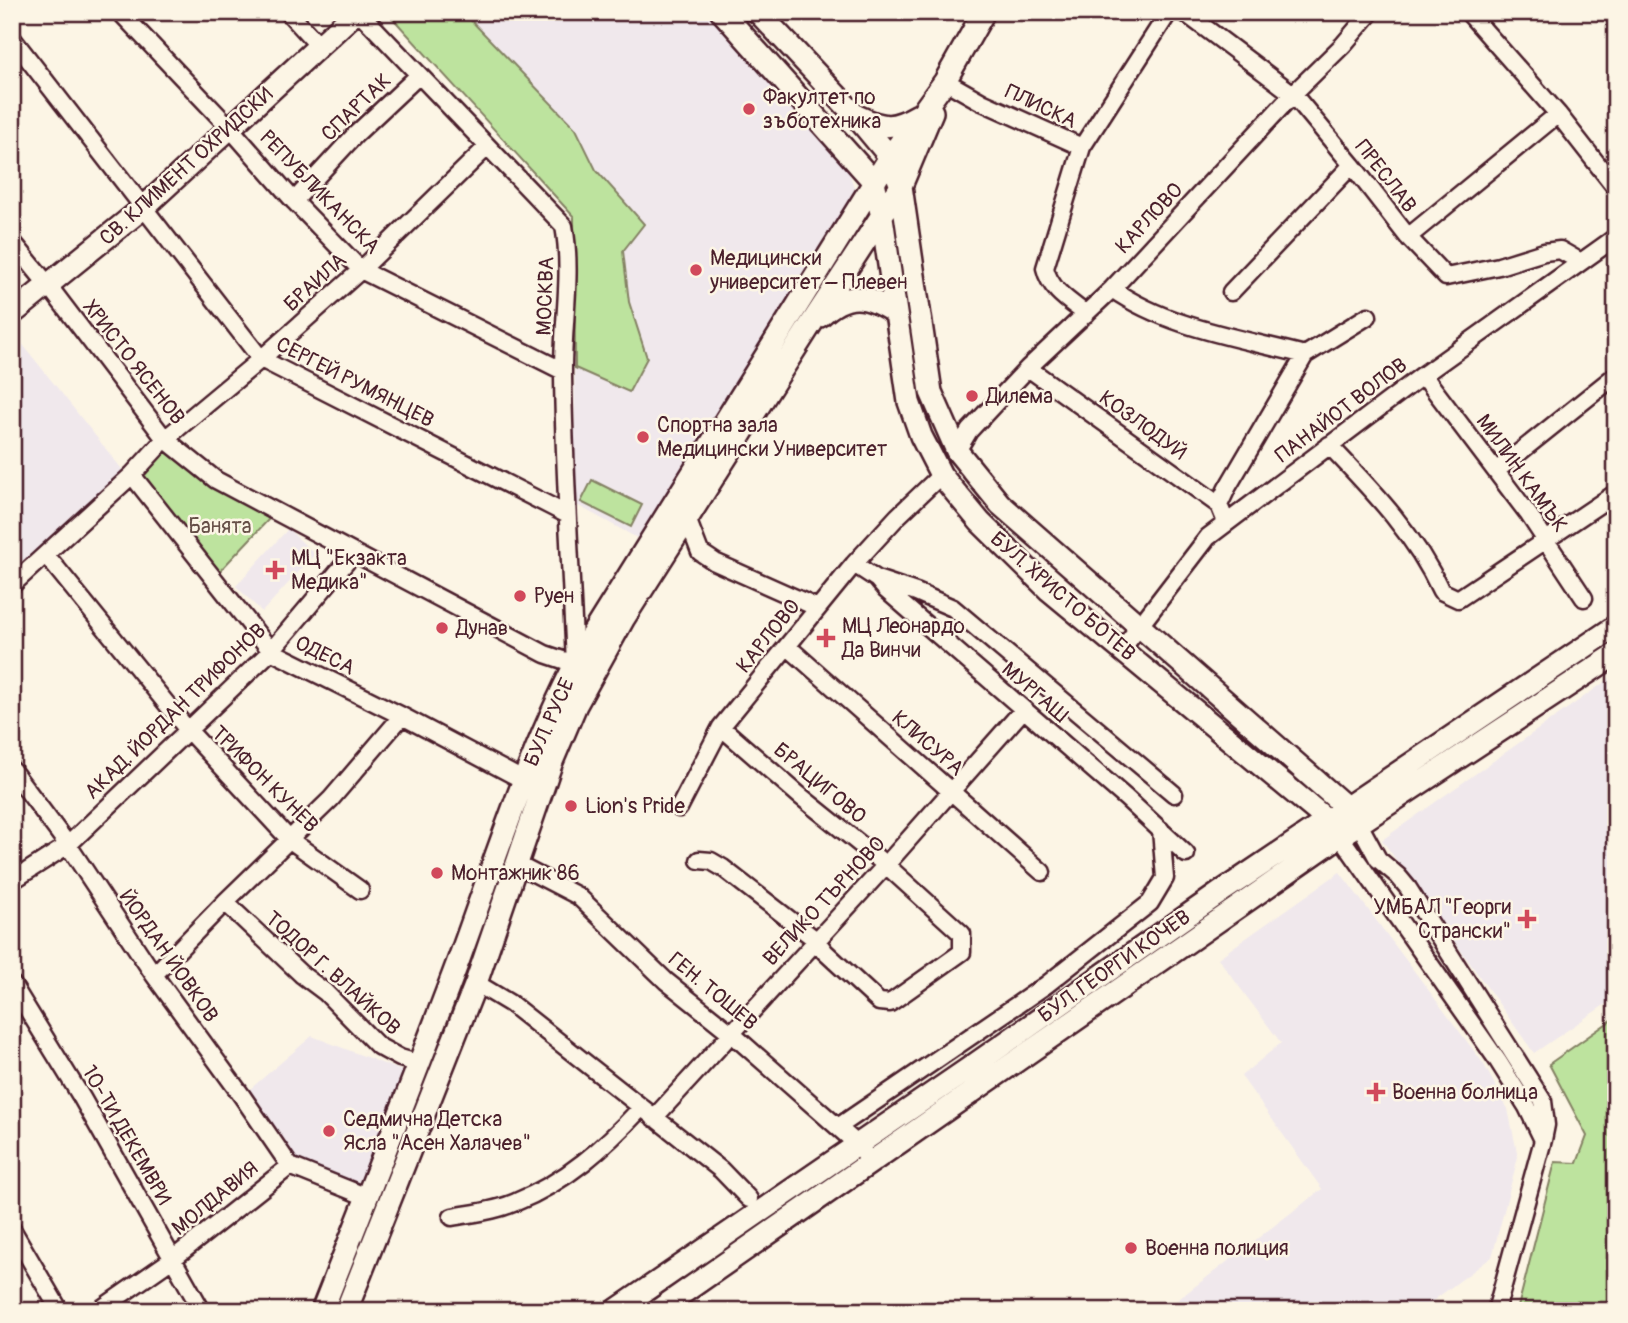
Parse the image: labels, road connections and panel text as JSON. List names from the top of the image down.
{
  "streets": {
    "main road": [
      "СВ. КЛИМЕНТ ОХРИДСКИ",
      "БУЛ. ХРИСТО БОТЕВ",
      "БУЛ. РУСЕ",
      "БУЛ. ГЕОРГИ КОЧЕВ"
    ],
    "street": [
      "ПЛИСКА",
      "СПАРТАК",
      "ПРЕСЛАВ",
      "РЕПУБЛИКАНСКА",
      "КАРЛОВО",
      "БРАИЛА",
      "МОСКВА",
      "ХРИСТО ЯСЕНОВ",
      "СЕРГЕЙ РУМЯНЦЕВ",
      "ПАНАЙОТ ВОЛОВ",
      "КОЗЛОДУЙ",
      "МИЛИН КАМЪК",
      "ОДЕСА",
      "МУРГАШ",
      "АКАД. ЙОРДАН ТРИФОНОВ",
      "КЛИСУРА",
      "ТРИФОН КУНЕВ",
      "БРАЦИГОВО",
      "ВЕЛИКО ТЪРНОВО",
      "ЙОРДАН ЙОВКОВ",
      "ТОДОР Г. ВЛАЙКОВ",
      "ГЕН. ТОШЕВ",
      "10-ТИ ДЕКЕМВРИ",
      "МОЛДАВИЯ"
    ]
  },
  "crossings": [
    ["СПАРТАК", "РЕПУБЛИКАНСКА"],
    ["СПАРТАК", "МОСКВА"],
    ["СВ. КЛИМЕНТ ОХРИДСКИ", "РЕПУБЛИКАНСКА"],
    ["СВ. КЛИМЕНТ ОХРИДСКИ", "МОСКВА"],
    ["СВ. КЛИМЕНТ ОХРИДСКИ", "ХРИСТО ЯСЕНОВ"],
    ["СВ. КЛИМЕНТ ОХРИДСКИ", "СЕРГЕЙ РУМЯНЦЕВ"],
    ["ПРЕСЛАВ", "КАРЛОВО"],
    ["ПРЕСЛАВ", "ПАНАЙОТ ВОЛОВ"],
    ["РЕПУБЛИКАНСКА", "БРАИЛА"],
    ["РЕПУБЛИКАНСКА", "МОСКВА"],
    ["КАРЛОВО", "КОЗЛОДУЙ"],
    ["КАРЛОВО", "БУЛ. ХРИСТО БОТЕВ"],
    ["КАРЛОВО", "МУРГАШ"],
    ["КАРЛОВО", "КЛИСУРА"],
    ["КАРЛОВО", "БРАЦИГОВО"],
    ["БРАИЛА", "МОСКВА"],
    ["БРАИЛА", "ХРИСТО ЯСЕНОВ"],
    ["БРАИЛА", "СЕРГЕЙ РУМЯНЦЕВ"],
    ["БРАИЛА", "ОДЕСА"],
    ["БРАИЛА", "ТРИФОН КУНЕВ"],
    ["МОСКВА", "ХРИСТО ЯСЕНОВ"],
    ["МОСКВА", "СЕРГЕЙ РУМЯНЦЕВ"],
    ["МОСКВА", "БУЛ. РУСЕ"],
    ["ХРИСТО ЯСЕНОВ", "АКАД. ЙОРДАН ТРИФОНОВ"],
    ["ХРИСТО ЯСЕНОВ", "БУЛ. РУСЕ"],
    ["ПАНАЙОТ ВОЛОВ", "МИЛИН КАМЪК"],
    ["ПАНАЙОТ ВОЛОВ", "БУЛ. ХРИСТО БОТЕВ"],
    ["БУЛ. ХРИСТО БОТЕВ", "БУЛ. РУСЕ"],
    ["БУЛ. ХРИСТО БОТЕВ", "БУЛ. ГЕОРГИ КОЧЕВ"],
    ["ОДЕСА", "АКАД. ЙОРДАН ТРИФОНОВ"],
    ["ОДЕСА", "БУЛ. РУСЕ"],
    ["МУРГАШ", "ВЕЛИКО ТЪРНОВО"],
    ["АКАД. ЙОРДАН ТРИФОНОВ", "ТРИФОН КУНЕВ"],
    ["АКАД. ЙОРДАН ТРИФОНОВ", "ЙОРДАН ЙОВКОВ"],
    ["БУЛ. РУСЕ", "ТОДОР Г. ВЛАЙКОВ"],
    ["БУЛ. РУСЕ", "ГЕН. ТОШЕВ"],
    ["БУЛ. РУСЕ", "МОЛДАВИЯ"],
    ["КЛИСУРА", "ВЕЛИКО ТЪРНОВО"],
    ["БРАЦИГОВО", "ВЕЛИКО ТЪРНОВО"],
    ["ВЕЛИКО ТЪРНОВО", "ГЕН. ТОШЕВ"],
    ["ЙОРДАН ЙОВКОВ", "МОЛДАВИЯ"],
    ["БУЛ. ГЕОРГИ КОЧЕВ", "ГЕН. ТОШЕВ"],
    ["10-ТИ ДЕКЕМВРИ", "МОЛДАВИЯ"]
  ],
  "parks": ["Банята"],
  "places": {
    "other": [
      "Факултет по зъботехника",
      "Медицински университет – Плевен",
      "Дилема",
      "Спортна зала Медицински Университет",
      "Руен",
      "Дунав",
      "Lion's Pride",
      "Монтажник 86",
      "Седмична Детска Ясла \"Асен Халачев\"",
      "Военна полиция"
    ],
    "health": [
      "МЦ \"Екзакта Медика\"",
      "МЦ Леонардо Да Винчи",
      "УМБАЛ \"Георги Странски\"",
      "Военна болница"
    ]
  }
}
